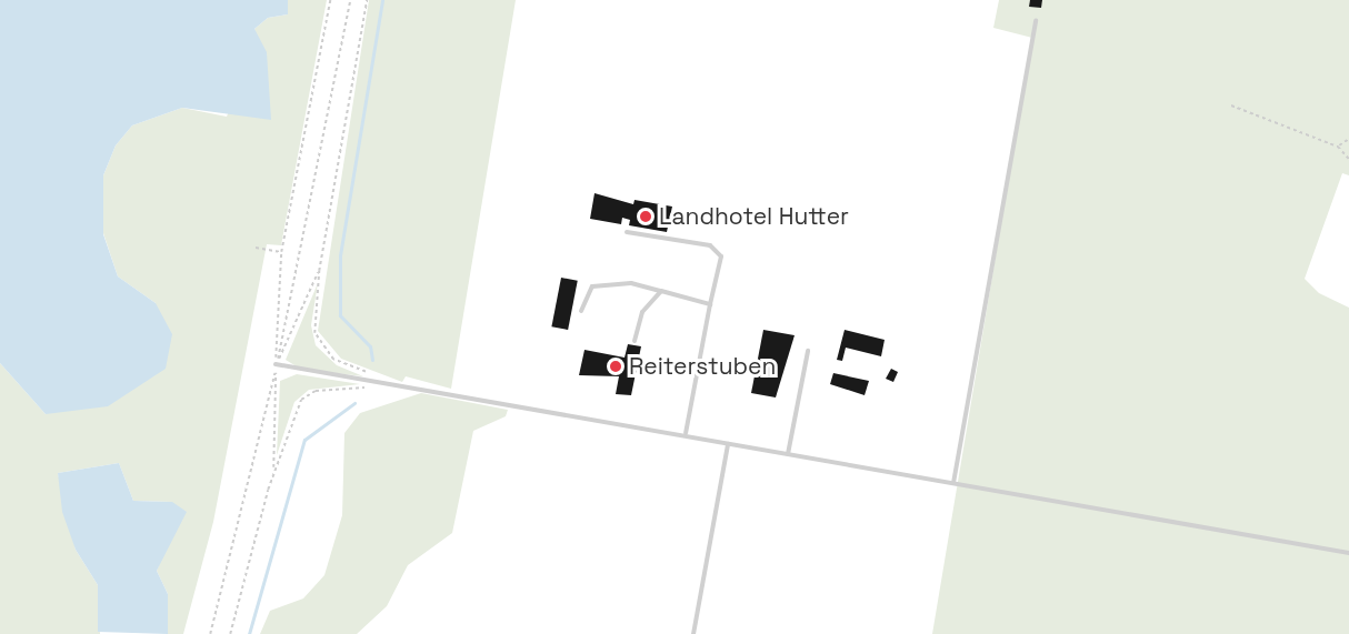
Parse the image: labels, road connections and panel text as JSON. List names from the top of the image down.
{
  "places": ["Landhotel Hutter", "Reiterstuben"]
}
